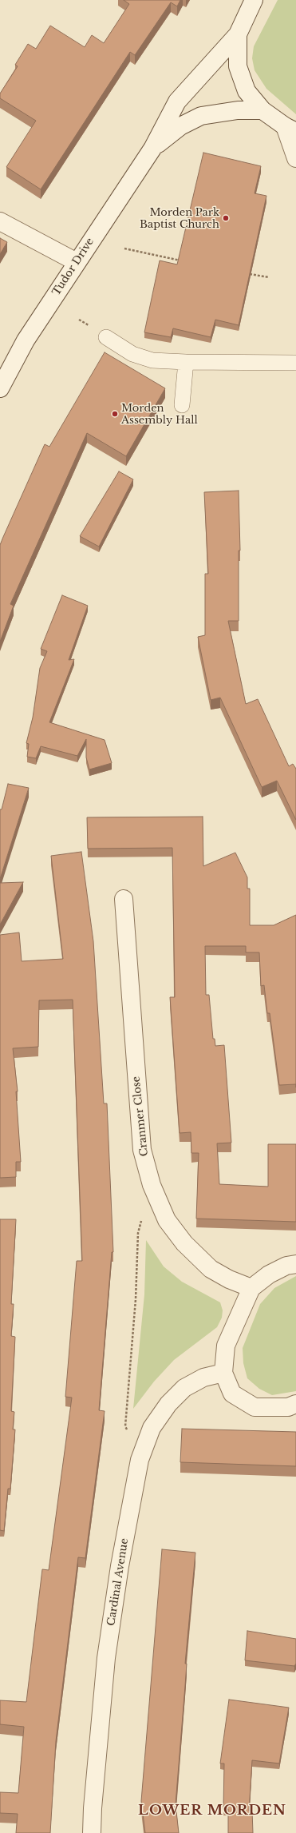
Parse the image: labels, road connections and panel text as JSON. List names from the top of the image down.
{
  "streets": {
    "street": ["Tudor Drive", "Cranmer Close", "Cardinal Avenue"]
  },
  "districts": ["LOWER MORDEN"],
  "places": ["Morden Park Baptist Church", "Morden Assembly Hall"]
}
